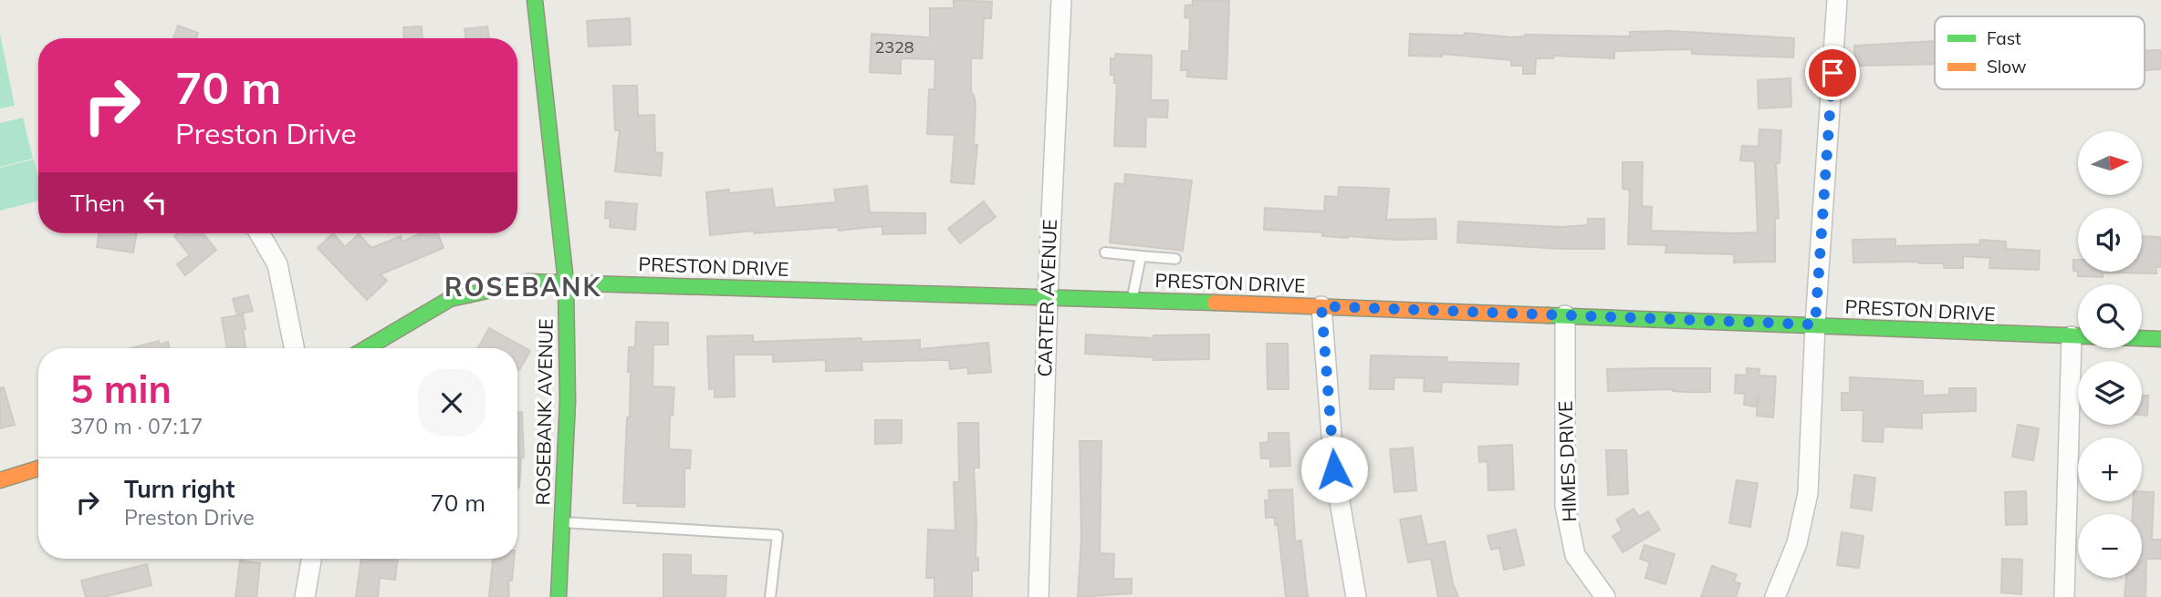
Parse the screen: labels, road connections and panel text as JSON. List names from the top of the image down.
{
  "streets": {
    "street": [
      "PRESTON DRIVE",
      "CARTER AVENUE",
      "ROSEBANK AVENUE",
      "HIMES DRIVE"
    ]
  },
  "crossings": [
    ["PRESTON DRIVE", "CARTER AVENUE"],
    ["PRESTON DRIVE", "ROSEBANK AVENUE"],
    ["PRESTON DRIVE", "HIMES DRIVE"]
  ],
  "districts": ["ROSEBANK"],
  "house_numbers": ["2328"],
  "legend": ["Fast", "Slow"],
  "north": "right",
  "page": {
    "turn": ["70 m", "Preston Drive"],
    "map_buttons": ["+", "−"],
    "then": "Then",
    "heading": ["5 min", "370 m · 07:17"],
    "list": [
      {
        "name": "Turn right",
        "note": "Preston Drive",
        "value": "70 m"
      }
    ]
  }
}
